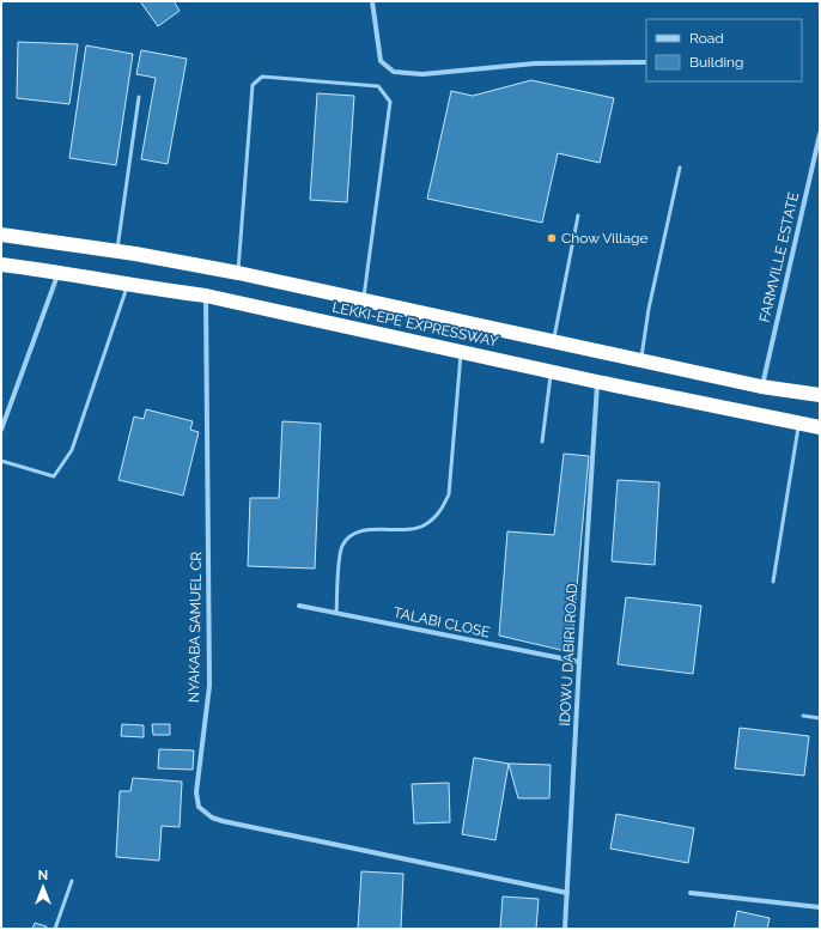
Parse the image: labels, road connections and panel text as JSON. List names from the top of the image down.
{
  "streets": {
    "highway": ["LEKKI-EPE EXPRESSWAY"],
    "street": [
      "FARMVILLE ESTATE",
      "TALABI CLOSE",
      "NYAKABA SAMUEL CR",
      "IDOWU DABIRI ROAD"
    ]
  },
  "crossings": [
    ["FARMVILLE ESTATE", "LEKKI-EPE EXPRESSWAY"],
    ["LEKKI-EPE EXPRESSWAY", "NYAKABA SAMUEL CR"],
    ["LEKKI-EPE EXPRESSWAY", "IDOWU DABIRI ROAD"],
    ["TALABI CLOSE", "IDOWU DABIRI ROAD"],
    ["NYAKABA SAMUEL CR", "IDOWU DABIRI ROAD"]
  ],
  "places": ["Chow Village"],
  "legend": ["Road", "Building"],
  "north": "top"
}
